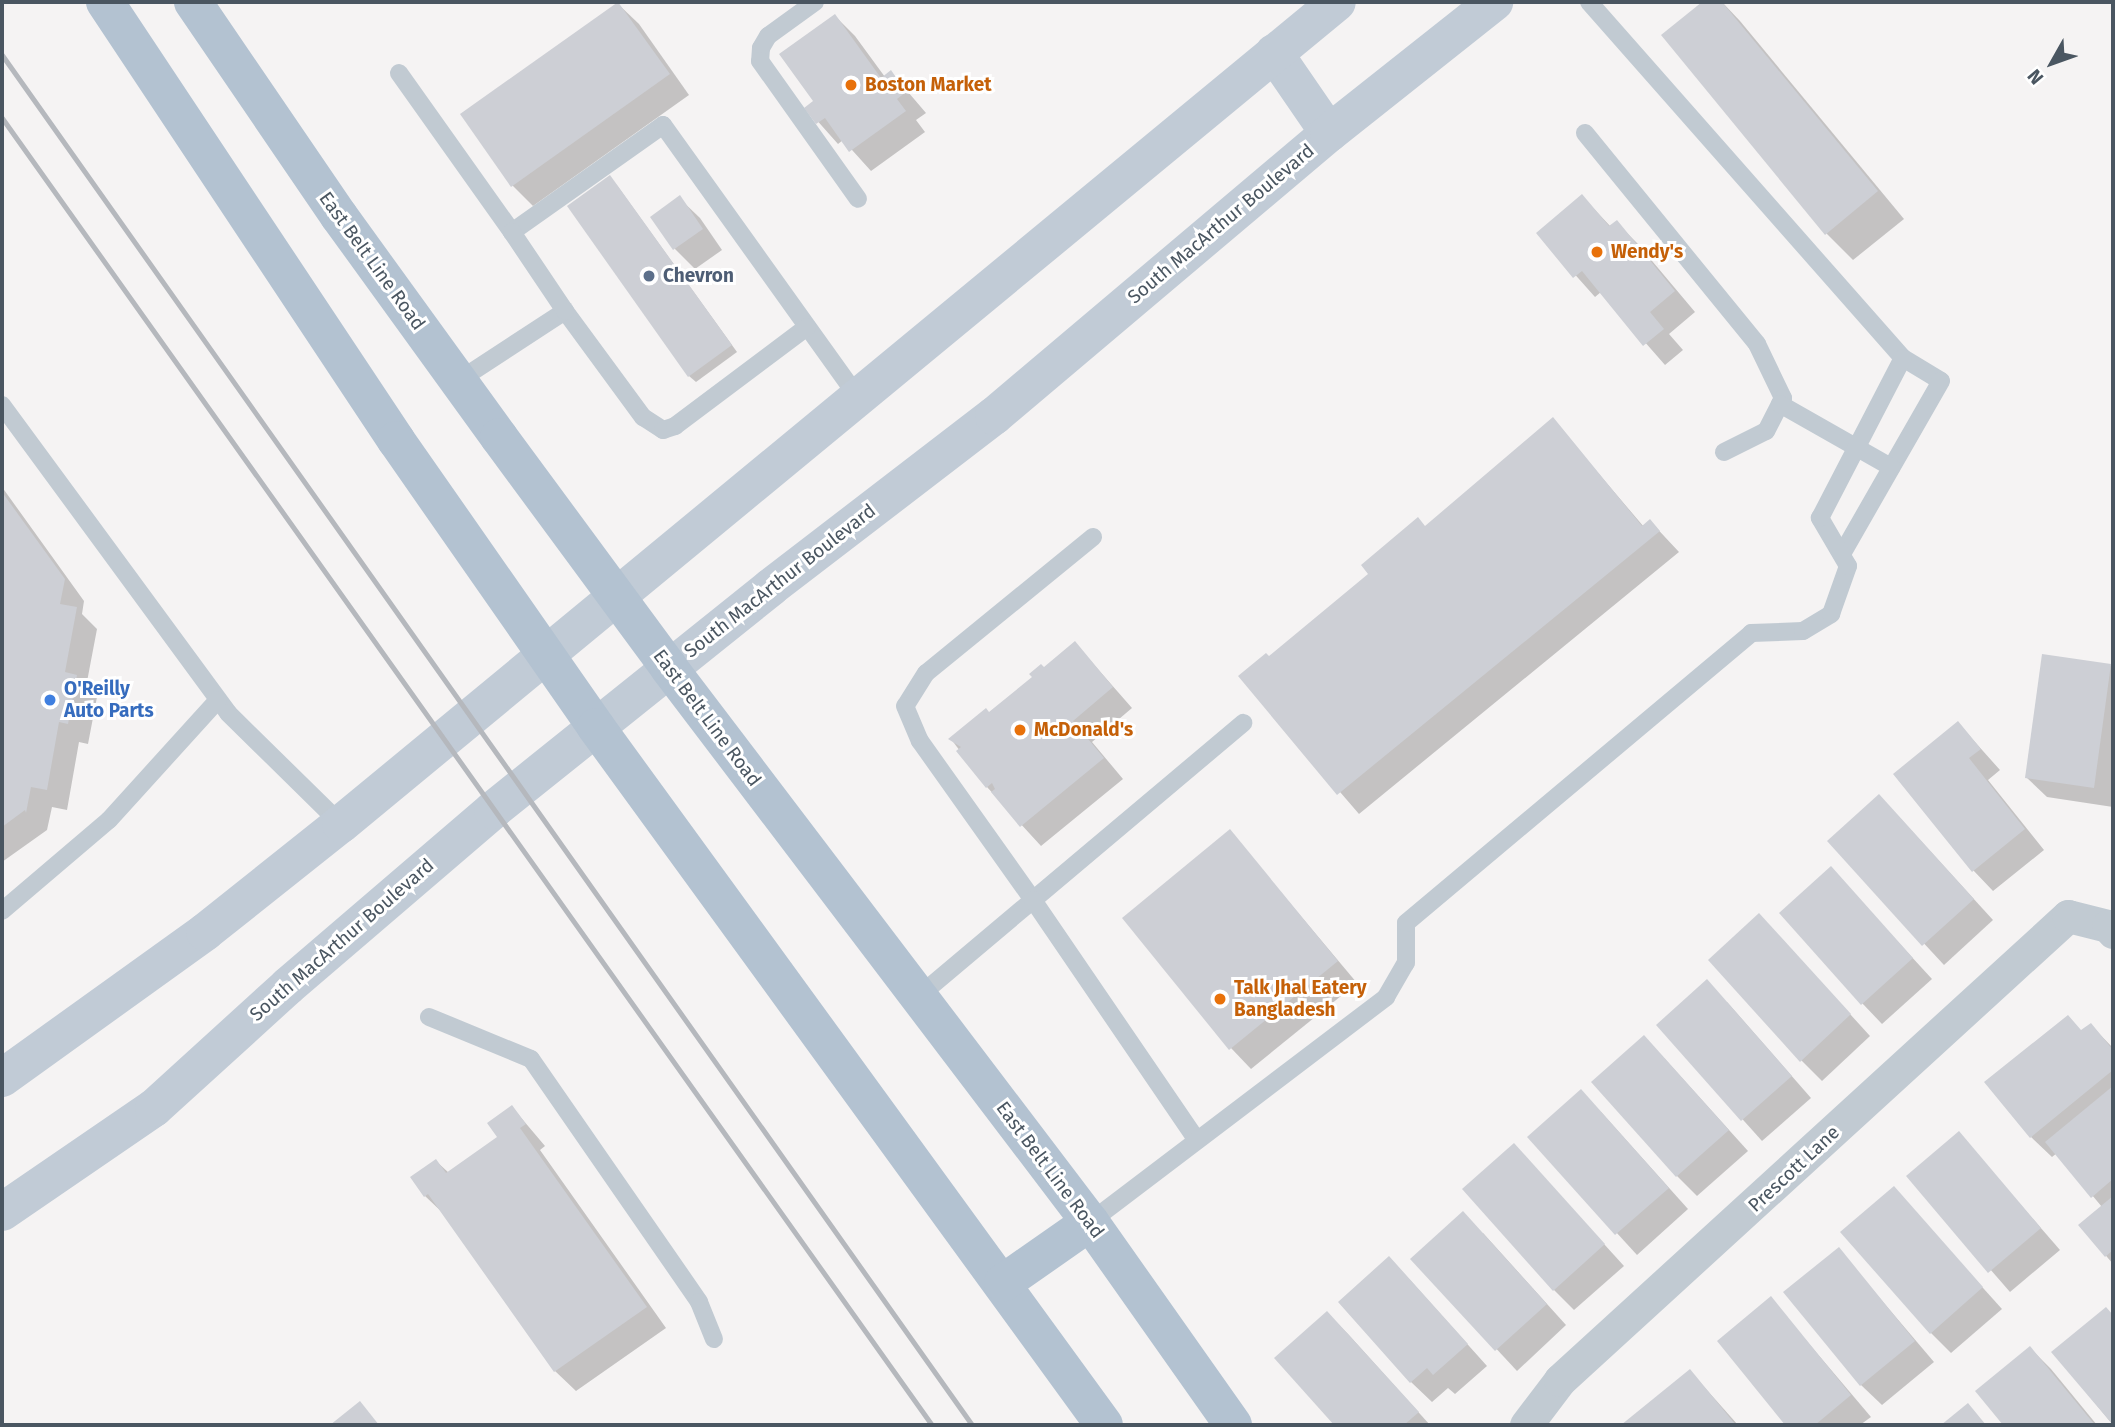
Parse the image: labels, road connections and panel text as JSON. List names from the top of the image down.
{
  "streets": {
    "main road": ["South MacArthur Boulevard", "East Belt Line Road"],
    "street": ["Prescott Lane"]
  },
  "crossings": [
    ["South MacArthur Boulevard", "East Belt Line Road"]
  ],
  "places": [
    "Boston Market",
    "Wendy's",
    "Chevron",
    "O'Reilly Auto Parts",
    "McDonald's",
    "Talk Jhal Eatery Bangladesh"
  ],
  "north": "bottom left"
}
